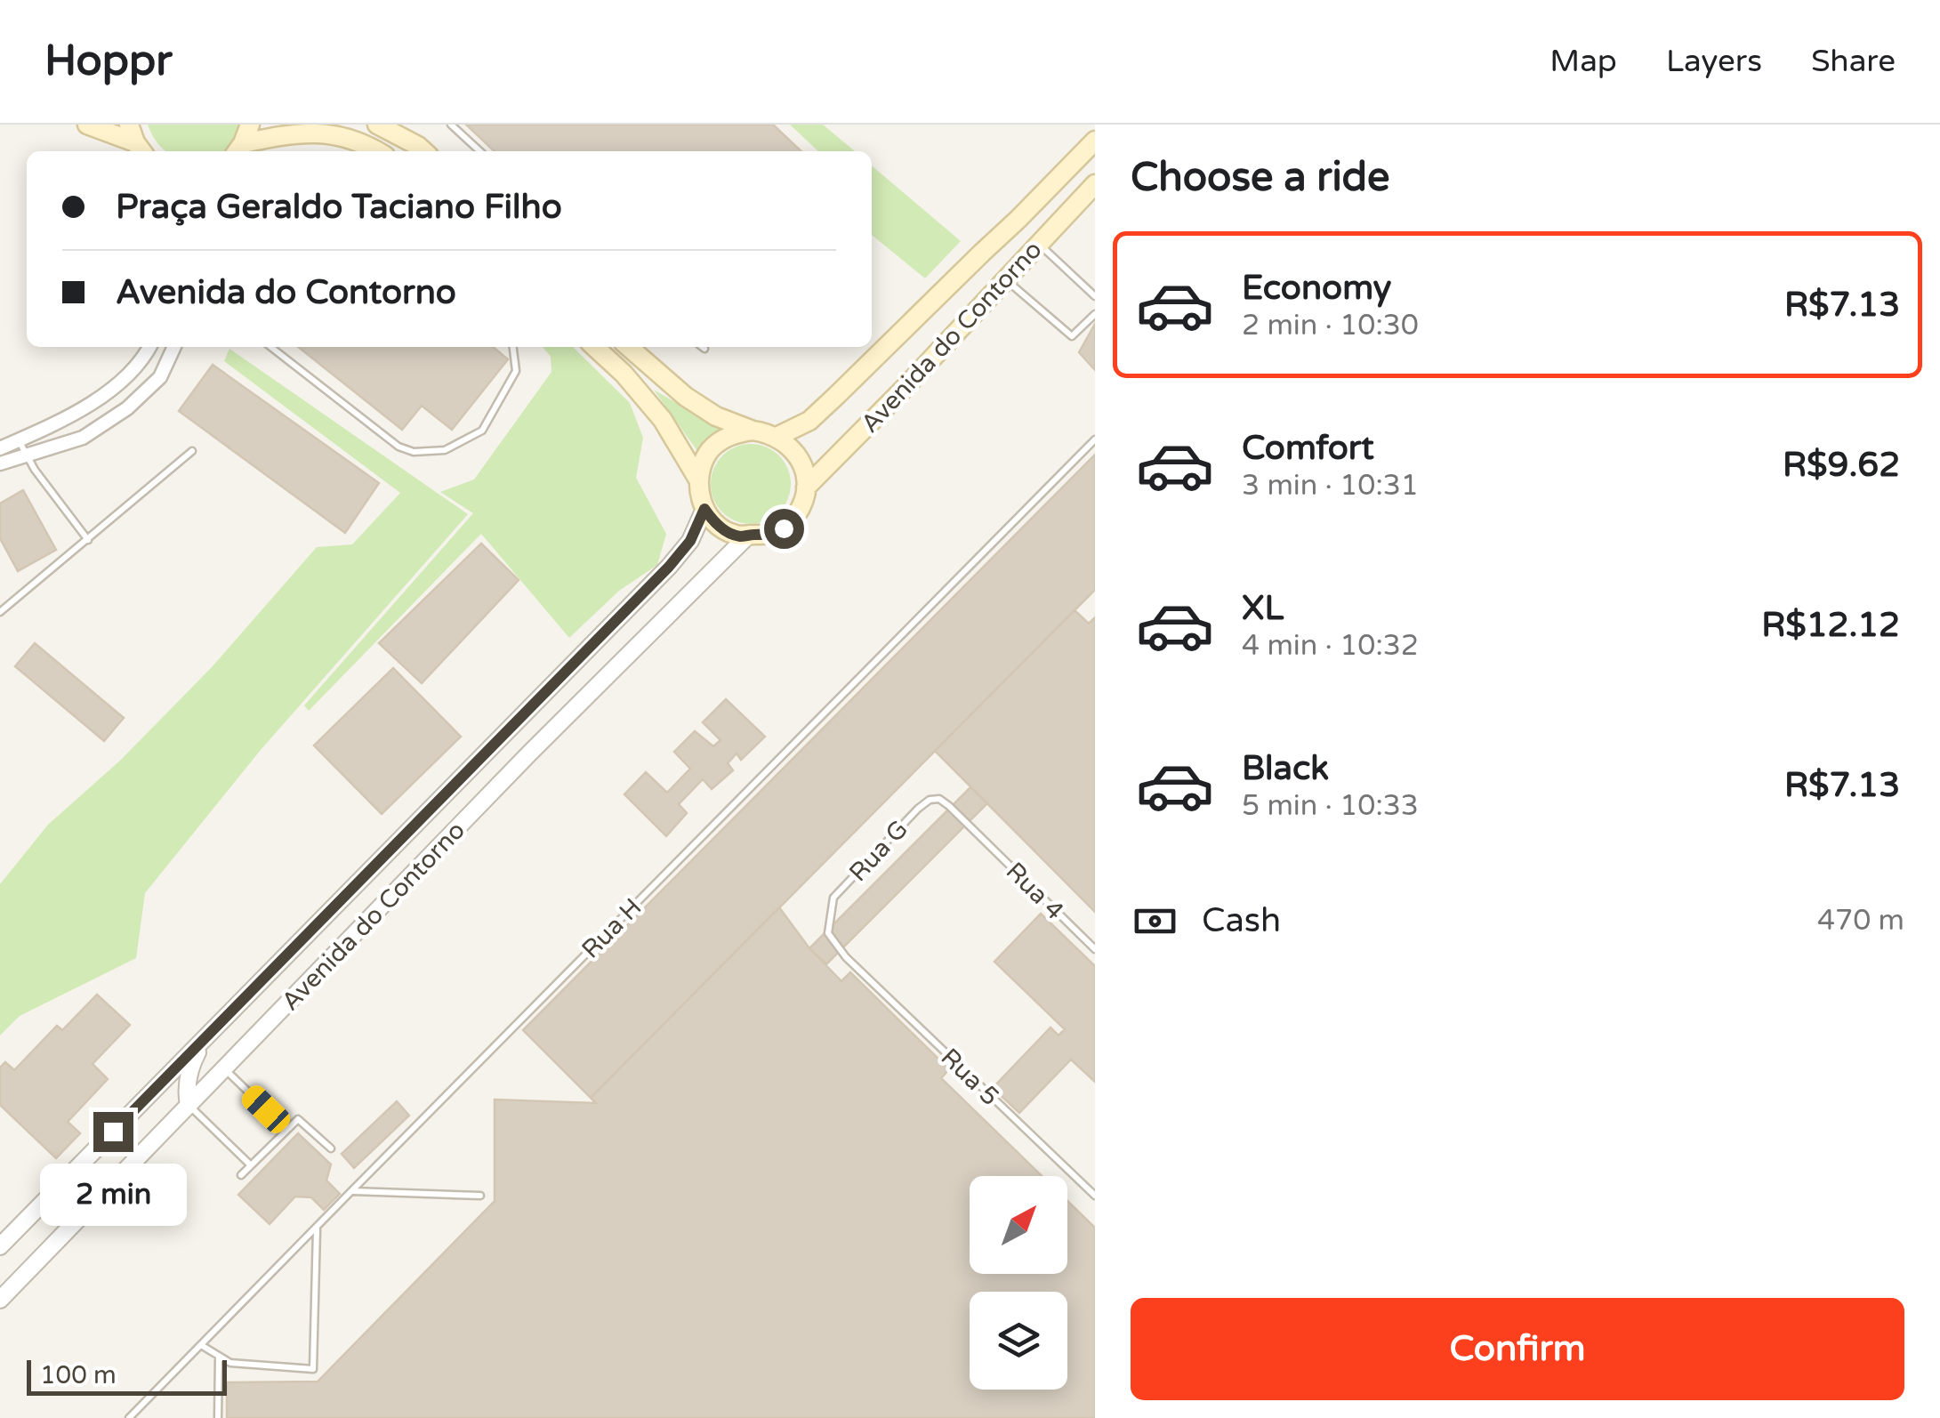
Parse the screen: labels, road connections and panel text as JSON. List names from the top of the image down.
{
  "streets": {
    "main road": ["Avenida do Contorno"],
    "lane": [
      "Rua G",
      "Rua 4",
      "Rua H",
      "Rua 5"
    ]
  },
  "crossings": [
    ["Rua G", "Rua 4"],
    ["Rua G", "Rua 5"]
  ],
  "scale_bar": "100 m",
  "north": "top right",
  "page": {
    "header": "Hoppr",
    "nav": ["Map", "Layers", "Share"],
    "heading": "Choose a ride",
    "banner": ["Praça Geraldo Taciano Filho", "Avenida do Contorno"],
    "list": [
      {
        "name": "Economy",
        "note": "2 min · 10:30",
        "value": "R$7.13"
      },
      {
        "name": "Comfort",
        "note": "3 min · 10:31",
        "value": "R$9.62"
      },
      {
        "name": "XL",
        "note": "4 min · 10:32",
        "value": "R$12.12"
      },
      {
        "name": "Black",
        "note": "5 min · 10:33",
        "value": "R$7.13"
      }
    ],
    "pay": ["Cash", "470 m"],
    "bubble": "2 min",
    "buttons": "Confirm",
    "scale": "100 m"
  }
}
